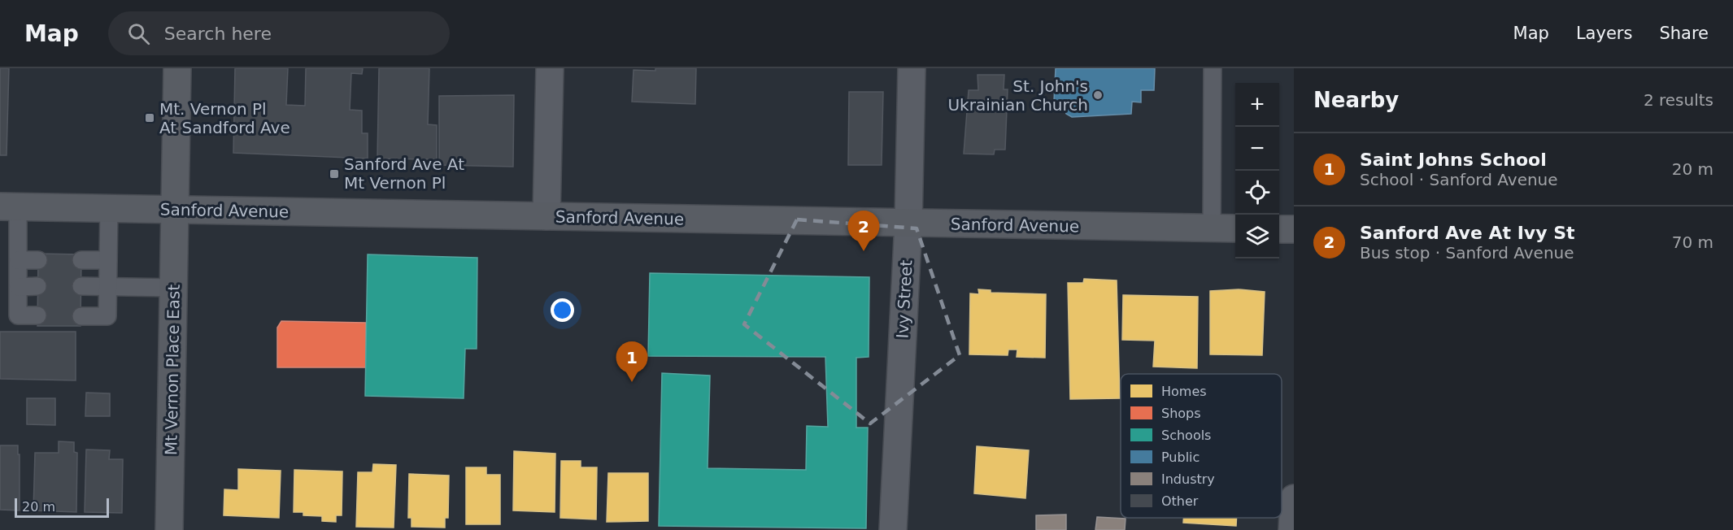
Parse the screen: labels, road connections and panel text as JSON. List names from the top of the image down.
{
  "streets": {
    "main road": ["Sanford Avenue", "Mt Vernon Place East"],
    "street": ["Ivy Street"]
  },
  "crossings": [
    ["Sanford Avenue", "Ivy Street"],
    ["Sanford Avenue", "Mt Vernon Place East"]
  ],
  "places": {
    "other": ["St. John's Ukrainian Church"],
    "transit": ["Mt. Vernon Pl At Sandford Ave", "Sanford Ave At Mt Vernon Pl"]
  },
  "legend": [
    "Homes",
    "Shops",
    "Schools",
    "Public",
    "Industry",
    "Other"
  ],
  "scale_bar": "20 m",
  "page": {
    "header": "Map",
    "search": "Search here",
    "nav": ["Map", "Layers", "Share"],
    "heading": ["Nearby", "2 results"],
    "map_buttons": ["+", "−"],
    "list": [
      {
        "mark": "1",
        "name": "Saint Johns School",
        "note": "School · Sanford Avenue",
        "value": "20 m"
      },
      {
        "mark": "2",
        "name": "Sanford Ave At Ivy St",
        "note": "Bus stop · Sanford Avenue",
        "value": "70 m"
      }
    ],
    "pins": ["2", "1"],
    "scale": "20 m"
  }
}
